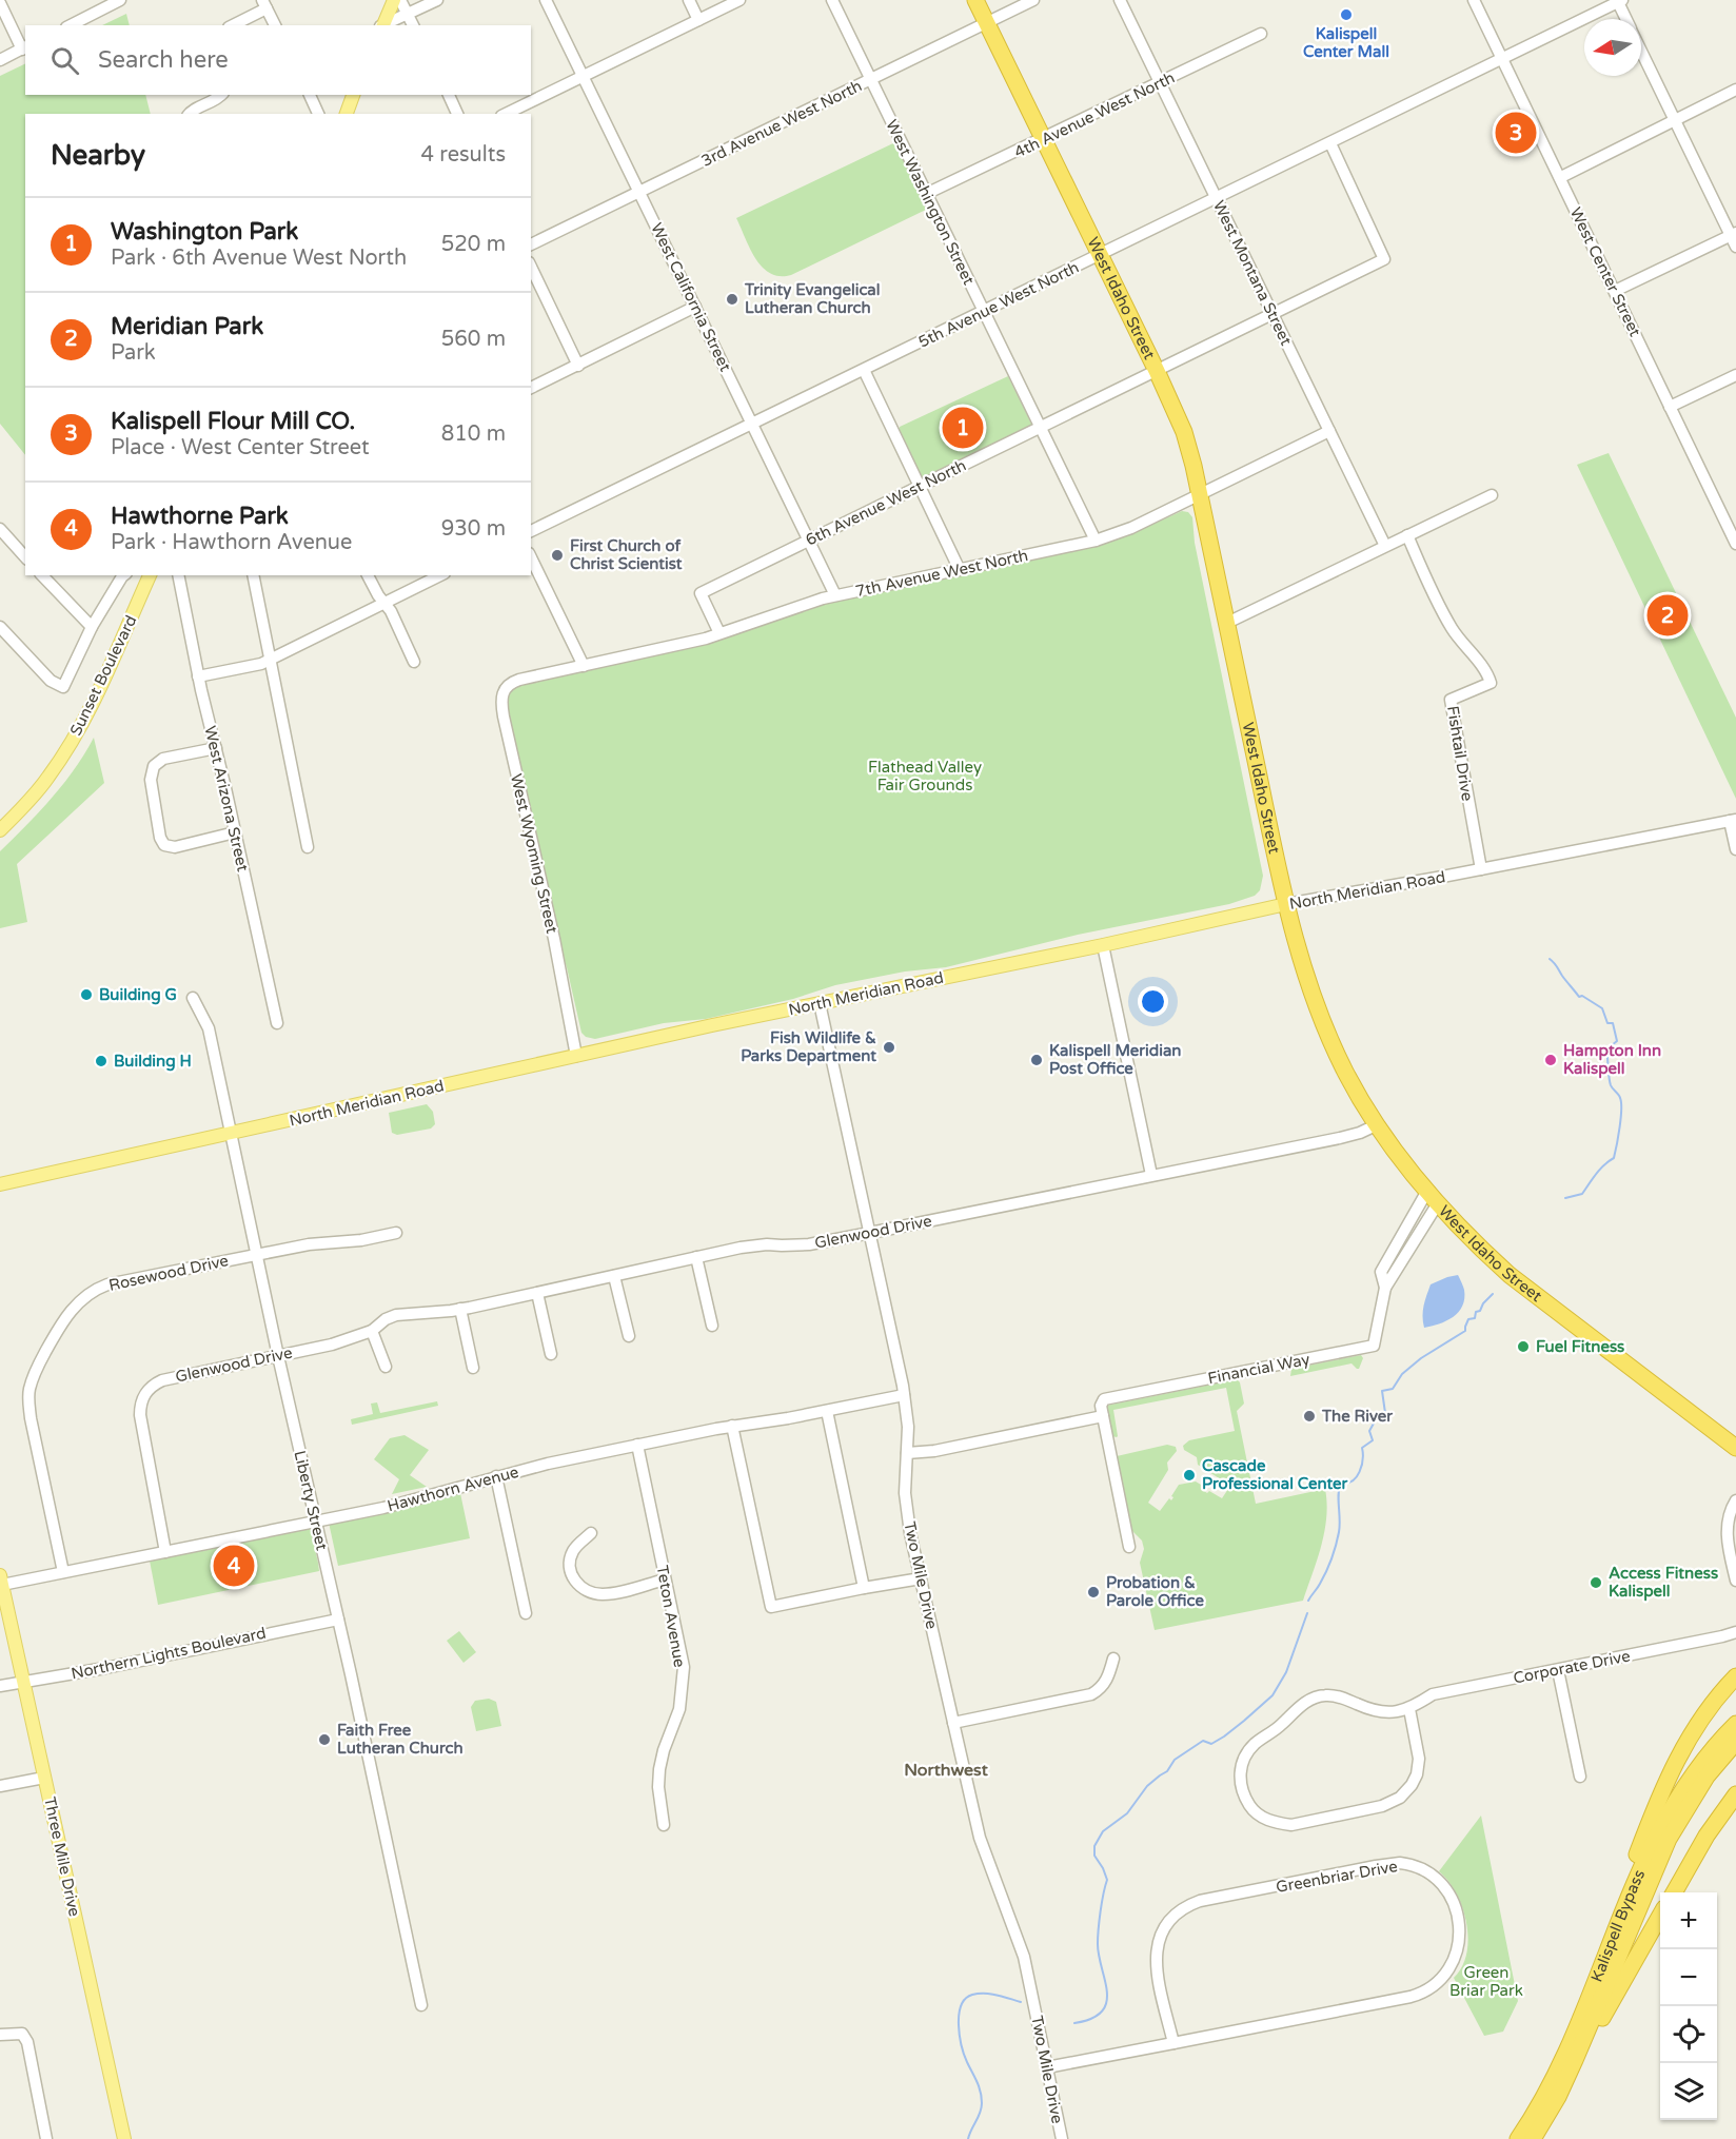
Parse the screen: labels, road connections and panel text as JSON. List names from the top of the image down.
{
  "streets": {
    "highway": ["West Idaho Street", "Kalispell Bypass"],
    "main road": ["Sunset Boulevard", "North Meridian Road", "Three Mile Drive"],
    "street": [
      "4th Avenue West North",
      "3rd Avenue West North",
      "West Washington Street",
      "West Center Street",
      "West Montana Street",
      "West California Street",
      "5th Avenue West North",
      "6th Avenue West North",
      "7th Avenue West North",
      "Fishtail Drive",
      "West Arizona Street",
      "West Wyoming Street",
      "Glenwood Drive",
      "Rosewood Drive",
      "Financial Way",
      "Hawthorn Avenue",
      "Liberty Street",
      "Two Mile Drive",
      "Teton Avenue",
      "Northern Lights Boulevard",
      "Corporate Drive",
      "Greenbriar Drive"
    ]
  },
  "crossings": [
    ["4th Avenue West North", "West Washington Street"],
    ["4th Avenue West North", "West Montana Street"],
    ["4th Avenue West North", "West Idaho Street"],
    ["3rd Avenue West North", "West Washington Street"],
    ["3rd Avenue West North", "West California Street"],
    ["3rd Avenue West North", "West Idaho Street"],
    ["West Washington Street", "5th Avenue West North"],
    ["West Washington Street", "6th Avenue West North"],
    ["West Washington Street", "7th Avenue West North"],
    ["West Center Street", "5th Avenue West North"],
    ["West Montana Street", "5th Avenue West North"],
    ["West Montana Street", "6th Avenue West North"],
    ["West Montana Street", "7th Avenue West North"],
    ["West California Street", "5th Avenue West North"],
    ["West California Street", "6th Avenue West North"],
    ["West California Street", "7th Avenue West North"],
    ["West Idaho Street", "5th Avenue West North"],
    ["West Idaho Street", "6th Avenue West North"],
    ["West Idaho Street", "7th Avenue West North"],
    ["West Idaho Street", "North Meridian Road"],
    ["West Idaho Street", "Glenwood Drive"],
    ["West Idaho Street", "Financial Way"],
    ["5th Avenue West North", "6th Avenue West North"],
    ["6th Avenue West North", "7th Avenue West North"],
    ["7th Avenue West North", "West Wyoming Street"],
    ["Fishtail Drive", "North Meridian Road"],
    ["West Wyoming Street", "North Meridian Road"],
    ["North Meridian Road", "Liberty Street"],
    ["North Meridian Road", "Two Mile Drive"],
    ["Glenwood Drive", "Hawthorn Avenue"],
    ["Glenwood Drive", "Liberty Street"],
    ["Glenwood Drive", "Two Mile Drive"],
    ["Rosewood Drive", "Hawthorn Avenue"],
    ["Rosewood Drive", "Liberty Street"],
    ["Hawthorn Avenue", "Liberty Street"],
    ["Hawthorn Avenue", "Two Mile Drive"],
    ["Hawthorn Avenue", "Teton Avenue"],
    ["Hawthorn Avenue", "Three Mile Drive"],
    ["Liberty Street", "Northern Lights Boulevard"],
    ["Two Mile Drive", "Greenbriar Drive"],
    ["Northern Lights Boulevard", "Three Mile Drive"]
  ],
  "districts": ["Northwest"],
  "parks": ["Flathead Valley Fair Grounds", "Green Briar Park"],
  "places": [
    "Kalispell Center Mall",
    "Trinity Evangelical Lutheran Church",
    "First Church of Christ Scientist",
    "Building G",
    "Fish Wildlife & Parks Department",
    "Kalispell Meridian Post Office",
    "Hampton Inn Kalispell",
    "Building H",
    "Fuel Fitness",
    "The River",
    "Cascade Professional Center",
    "Access Fitness Kalispell",
    "Probation & Parole Office",
    "Faith Free Lutheran Church"
  ],
  "north": "left",
  "page": {
    "search": "Search here",
    "pins": [
      "3",
      "1",
      "2",
      "4"
    ],
    "heading": ["Nearby", "4 results"],
    "list": [
      {
        "mark": "1",
        "name": "Washington Park",
        "note": "Park · 6th Avenue West North",
        "value": "520 m"
      },
      {
        "mark": "2",
        "name": "Meridian Park",
        "note": "Park",
        "value": "560 m"
      },
      {
        "mark": "3",
        "name": "Kalispell Flour Mill CO.",
        "note": "Place · West Center Street",
        "value": "810 m"
      },
      {
        "mark": "4",
        "name": "Hawthorne Park",
        "note": "Park · Hawthorn Avenue",
        "value": "930 m"
      }
    ],
    "map_buttons": ["+", "−"]
  }
}
